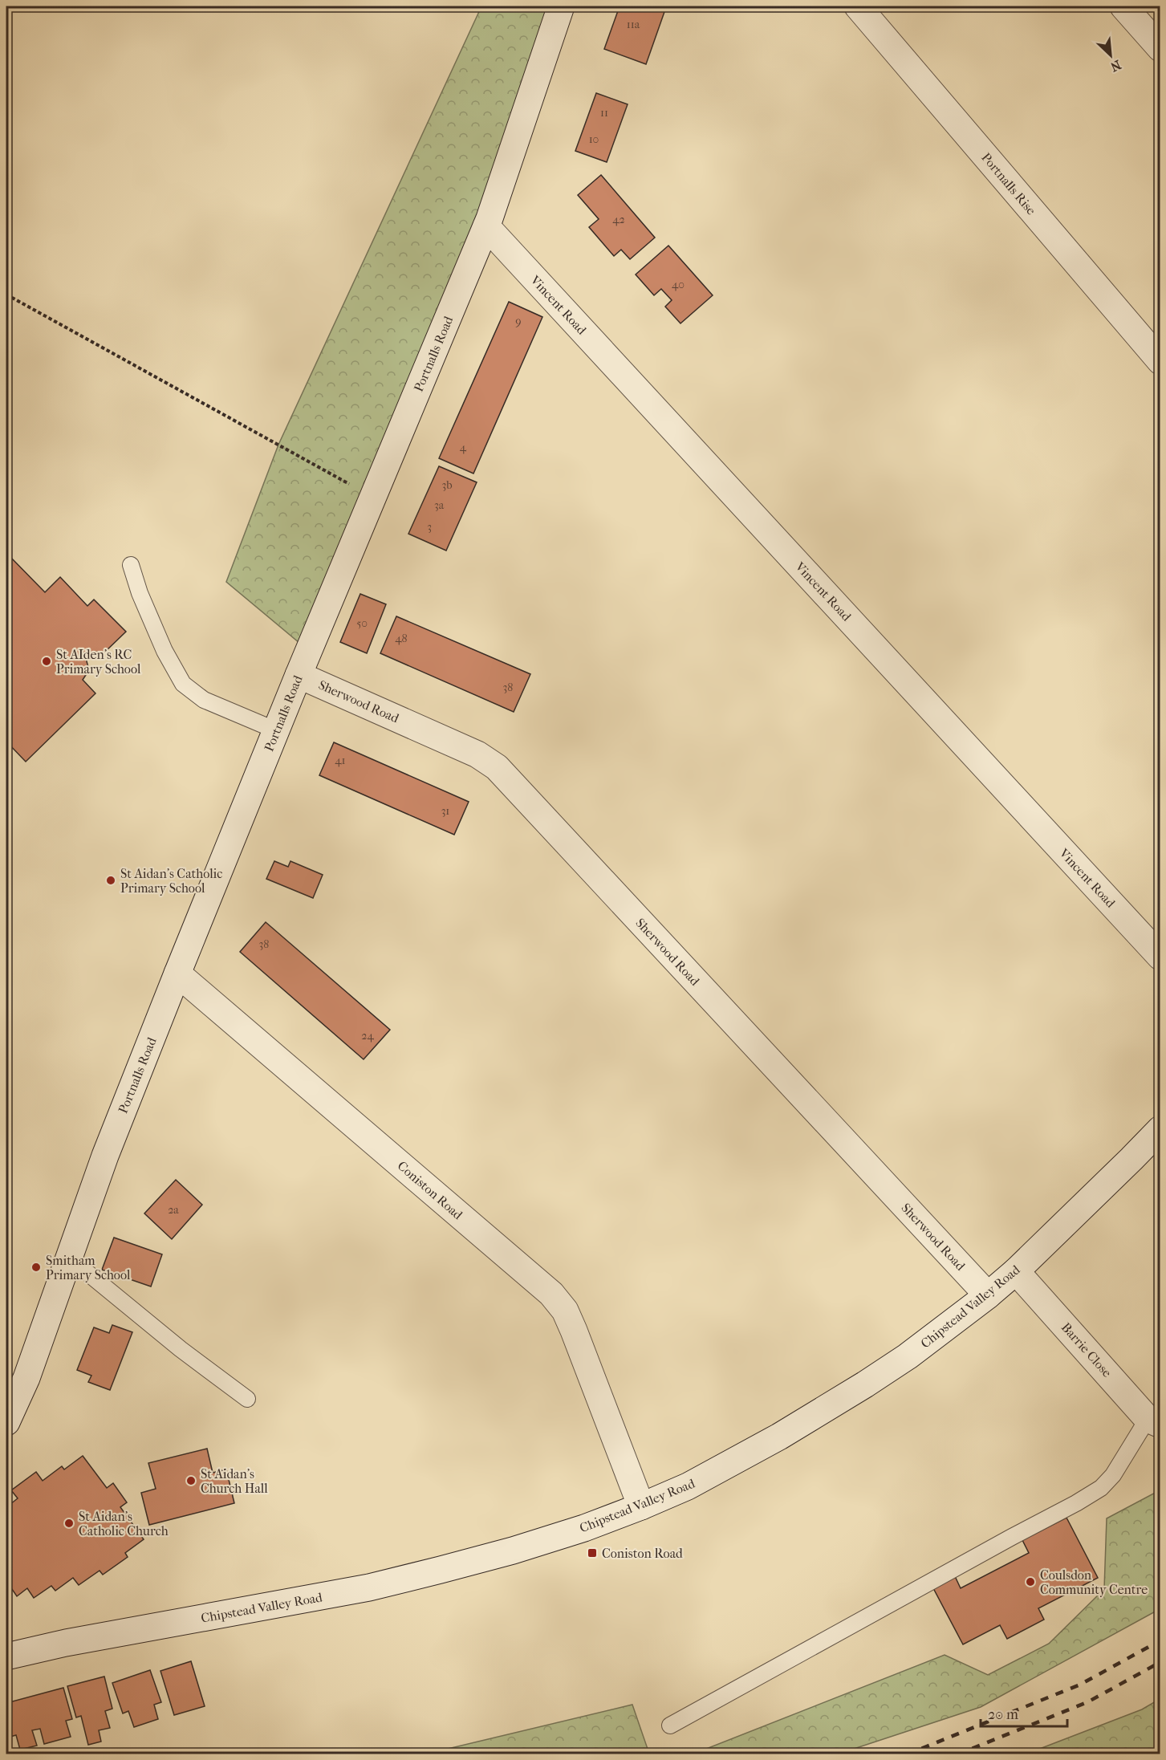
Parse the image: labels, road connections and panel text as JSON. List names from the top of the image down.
{
  "streets": {
    "street": [
      "Portnalls Rise",
      "Vincent Road",
      "Portnalls Road",
      "Sherwood Road",
      "Coniston Road",
      "Chipstead Valley Road",
      "Barrie Close"
    ]
  },
  "crossings": [
    ["Vincent Road", "Portnalls Road"],
    ["Portnalls Road", "Sherwood Road"],
    ["Portnalls Road", "Coniston Road"],
    ["Sherwood Road", "Chipstead Valley Road"],
    ["Coniston Road", "Chipstead Valley Road"],
    ["Chipstead Valley Road", "Barrie Close"]
  ],
  "places": {
    "other": [
      "St AIden's RC Primary School",
      "St Aidan's Catholic Primary School",
      "Smitham Primary School",
      "St Aidan's Church Hall",
      "St Aidan's Catholic Church",
      "Coulsdon Community Centre"
    ],
    "transit": ["Coniston Road"]
  },
  "house_numbers": [
    "11a",
    "11",
    "10",
    "42",
    "40",
    "9",
    "4",
    "3b",
    "3a",
    "3",
    "50",
    "48",
    "38",
    "41",
    "31",
    "38",
    "24",
    "2a"
  ],
  "scale_bar": "20 m",
  "north": "bottom right"
}
